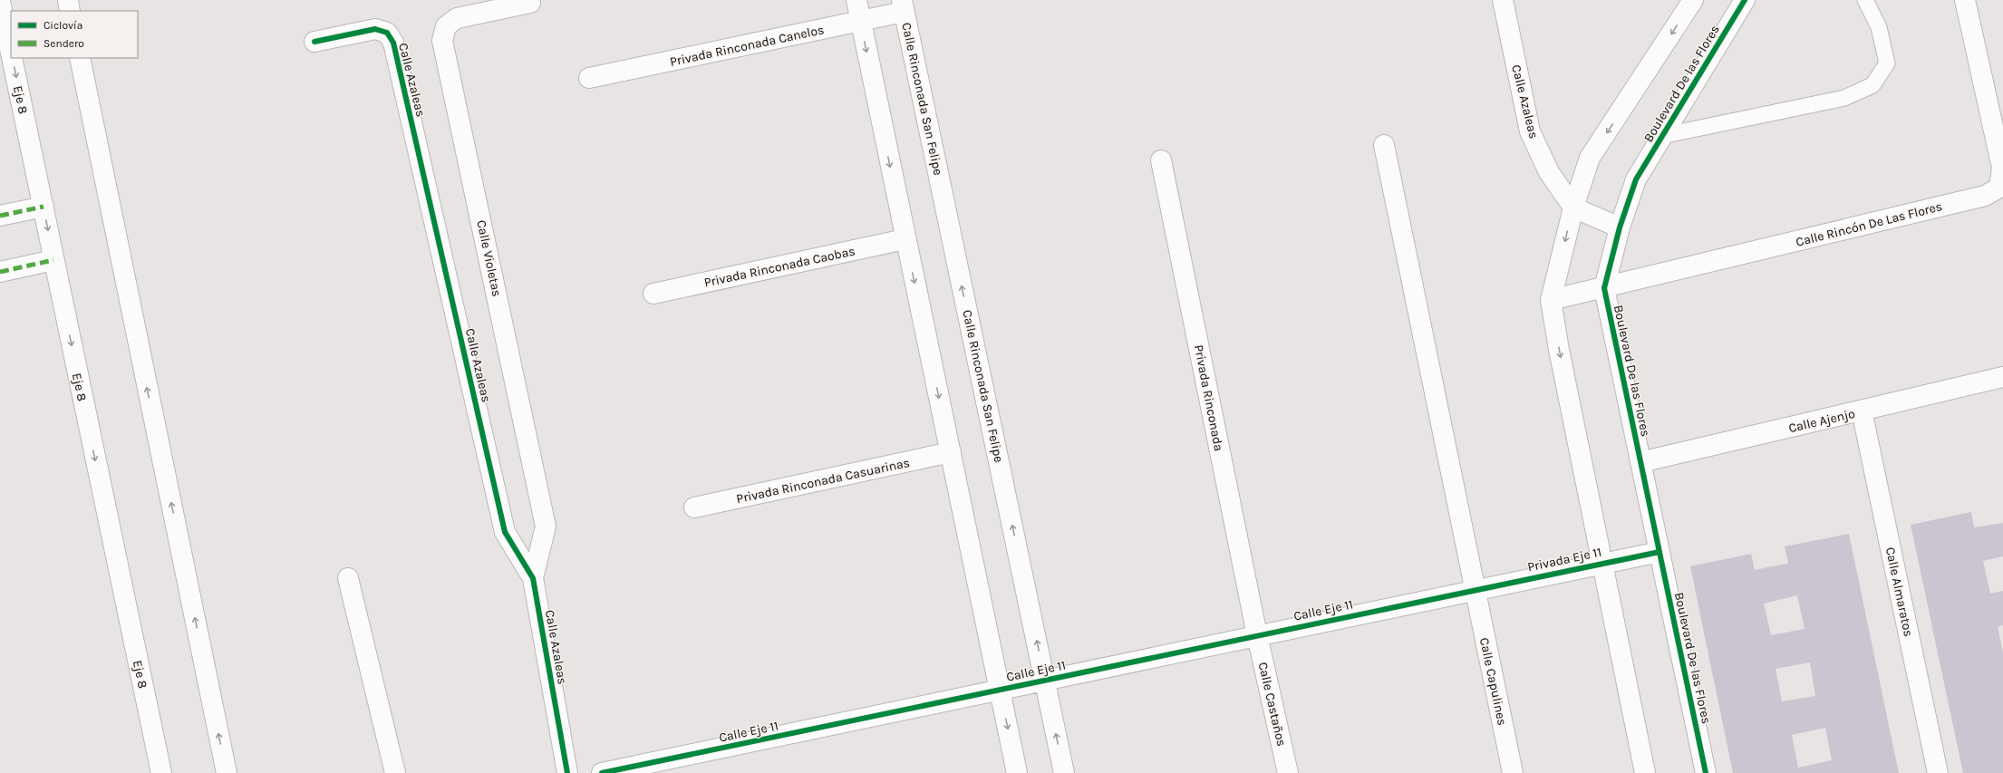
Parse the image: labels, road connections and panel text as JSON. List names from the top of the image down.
{
  "streets": {
    "street": [
      "Privada Rinconada Canelos",
      "Calle Azaleas",
      "Boulevard De las Flores",
      "Calle Rinconada San Felipe",
      "Eje 8",
      "Calle Rincón De Las Flores",
      "Calle Violetas",
      "Privada Rinconada Caobas",
      "Privada Rinconada",
      "Calle Ajenjo",
      "Privada Rinconada Casuarinas",
      "Privada Eje 11",
      "Calle Almaratos",
      "Calle Eje 11",
      "Calle Capulines",
      "Calle Castaños"
    ]
  },
  "crossings": [
    ["Privada Rinconada Canelos", "Calle Rinconada San Felipe"],
    ["Calle Azaleas", "Calle Violetas"],
    ["Boulevard De las Flores", "Calle Rincón De Las Flores"],
    ["Boulevard De las Flores", "Calle Ajenjo"],
    ["Boulevard De las Flores", "Privada Eje 11"],
    ["Calle Rinconada San Felipe", "Calle Eje 11"],
    ["Privada Rinconada", "Calle Eje 11"],
    ["Privada Rinconada", "Calle Castaños"],
    ["Calle Ajenjo", "Calle Almaratos"],
    ["Privada Eje 11", "Calle Eje 11"],
    ["Privada Eje 11", "Calle Capulines"],
    ["Calle Eje 11", "Calle Capulines"],
    ["Calle Eje 11", "Calle Castaños"]
  ],
  "legend": ["Ciclovía", "Sendero"]
}
